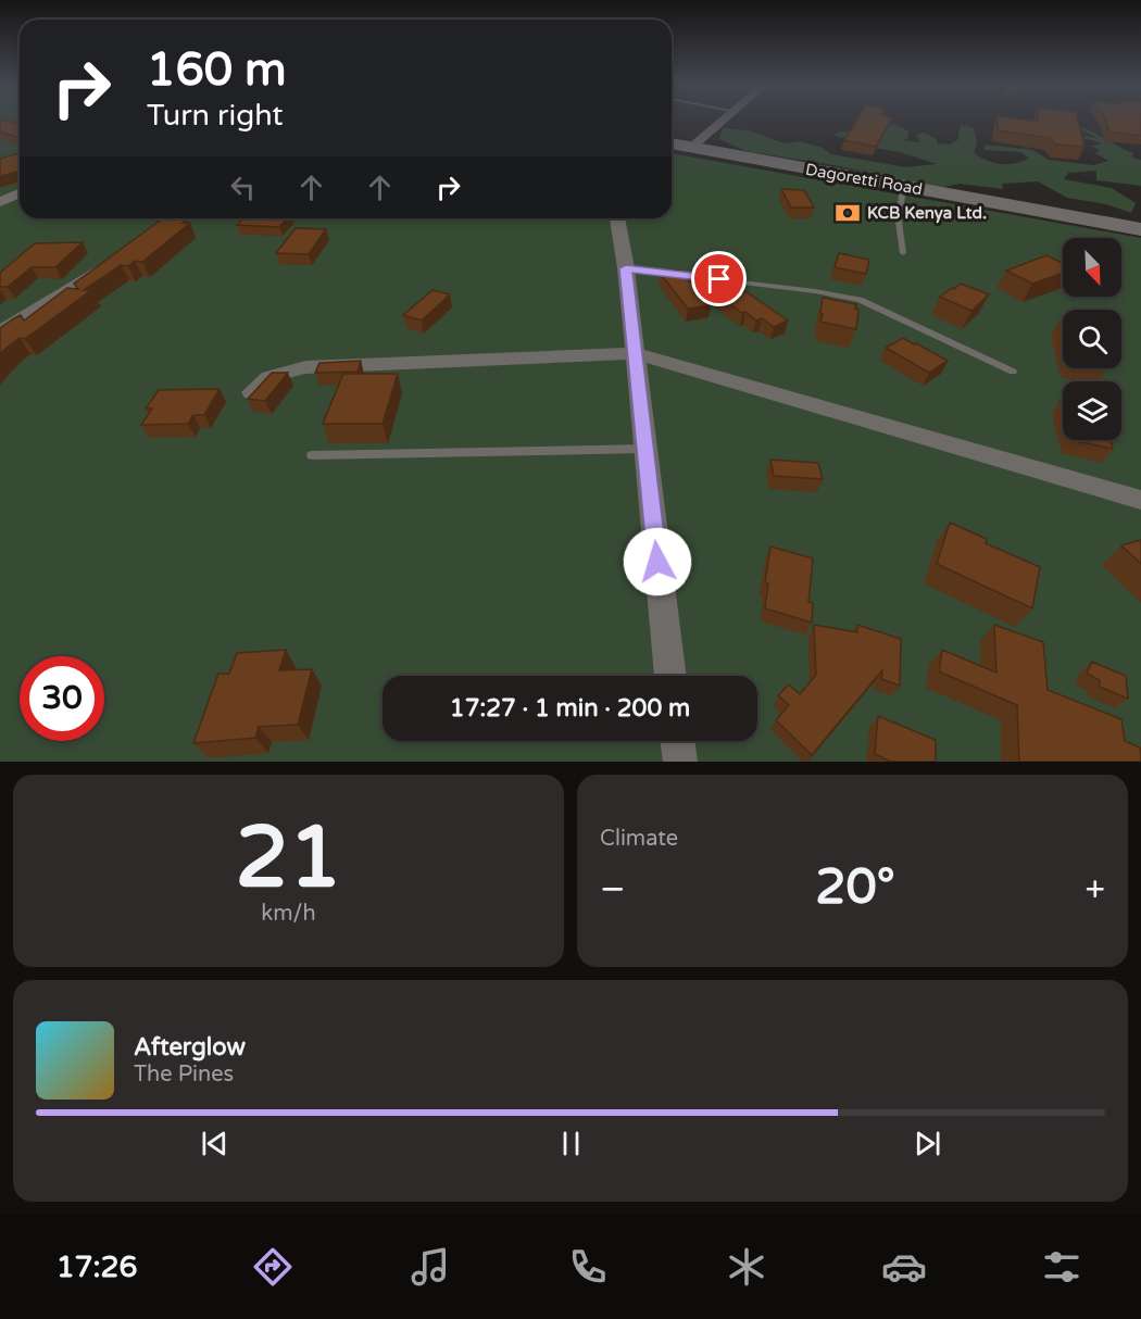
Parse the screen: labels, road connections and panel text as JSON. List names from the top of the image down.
{
  "streets": {
    "main road": ["Dagoretti Road"]
  },
  "places": {
    "bank": ["KCB Kenya Ltd."]
  },
  "north": "bottom right",
  "page": {
    "turn": ["160 m", "Turn right"],
    "limit": "30",
    "trip": "17:27 · 1 min · 200 m",
    "tile": [
      ["21", "km/h"],
      "Climate"
    ],
    "heat": ["−", "20°", "+"],
    "song": ["Afterglow", "The Pines"],
    "tabs": "17:26"
  }
}
